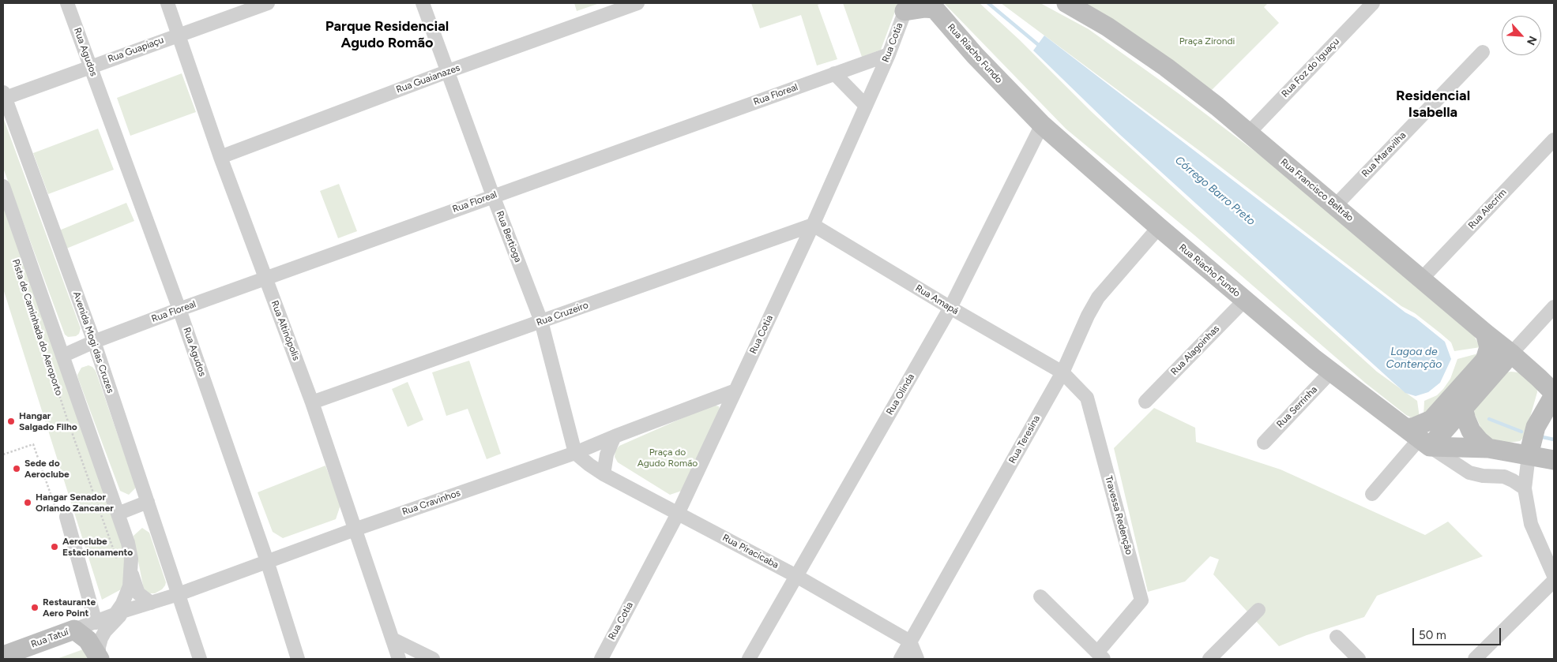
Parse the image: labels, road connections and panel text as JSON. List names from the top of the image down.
{
  "streets": {
    "main road": ["Rua Riacho Fundo", "Rua Francisco Beltrão", "Rua Tatuí"],
    "street": [
      "Rua Cotia",
      "Rua Guapiaçu",
      "Rua Agudos",
      "Rua Foz do Iguaçu",
      "Rua Guaianazes",
      "Rua Floreal",
      "Rua Maravilha",
      "Rua Alecrim",
      "Rua Bertioga",
      "Rua Amapá",
      "Rua Cruzeiro",
      "Rua Altinópolis",
      "Avenida Mogi das Cruzes",
      "Rua Alagoinhas",
      "Rua Olinda",
      "Rua Serrinha",
      "Rua Teresina",
      "Rua Cravinhos",
      "Travessa Redenção",
      "Rua Piracicaba"
    ],
    "path": ["Pista de Caminhada do Aeroporto"]
  },
  "crossings": [
    ["Rua Cotia", "Rua Floreal"],
    ["Rua Cotia", "Rua Amapá"],
    ["Rua Cotia", "Rua Cruzeiro"],
    ["Rua Cotia", "Rua Cravinhos"],
    ["Rua Cotia", "Rua Piracicaba"],
    ["Rua Guapiaçu", "Rua Agudos"],
    ["Rua Guapiaçu", "Rua Altinópolis"],
    ["Rua Guapiaçu", "Avenida Mogi das Cruzes"],
    ["Rua Agudos", "Rua Floreal"],
    ["Rua Agudos", "Rua Cravinhos"],
    ["Rua Riacho Fundo", "Rua Alagoinhas"],
    ["Rua Riacho Fundo", "Rua Olinda"],
    ["Rua Riacho Fundo", "Rua Serrinha"],
    ["Rua Riacho Fundo", "Rua Teresina"],
    ["Rua Foz do Iguaçu", "Rua Francisco Beltrão"],
    ["Rua Guaianazes", "Rua Bertioga"],
    ["Rua Guaianazes", "Rua Altinópolis"],
    ["Rua Floreal", "Rua Bertioga"],
    ["Rua Floreal", "Rua Altinópolis"],
    ["Rua Floreal", "Avenida Mogi das Cruzes"],
    ["Rua Maravilha", "Rua Francisco Beltrão"],
    ["Rua Francisco Beltrão", "Rua Alecrim"],
    ["Rua Bertioga", "Rua Cruzeiro"],
    ["Rua Bertioga", "Rua Cravinhos"],
    ["Rua Bertioga", "Rua Piracicaba"],
    ["Rua Amapá", "Rua Cruzeiro"],
    ["Rua Amapá", "Rua Olinda"],
    ["Rua Amapá", "Rua Teresina"],
    ["Rua Amapá", "Travessa Redenção"],
    ["Rua Cruzeiro", "Rua Altinópolis"],
    ["Rua Altinópolis", "Rua Cravinhos"],
    ["Avenida Mogi das Cruzes", "Rua Cravinhos"],
    ["Rua Olinda", "Rua Piracicaba"],
    ["Rua Teresina", "Travessa Redenção"],
    ["Rua Teresina", "Rua Piracicaba"],
    ["Rua Cravinhos", "Rua Piracicaba"],
    ["Rua Cravinhos", "Rua Tatuí"]
  ],
  "districts": ["Parque Residencial Agudo Romão", "Residencial Isabella"],
  "water": ["Córrego Barro Preto", "Lagoa de Contenção"],
  "parks": ["Praça Zirondi", "Praça do Agudo Romão"],
  "places": [
    "Hangar Salgado Filho",
    "Sede do Aeroclube",
    "Hangar Senador Orlando Zancaner",
    "Aeroclube Estacionamento",
    "Restaurante Aero Point"
  ],
  "scale_bar": "50 m",
  "north": "bottom right"
}
